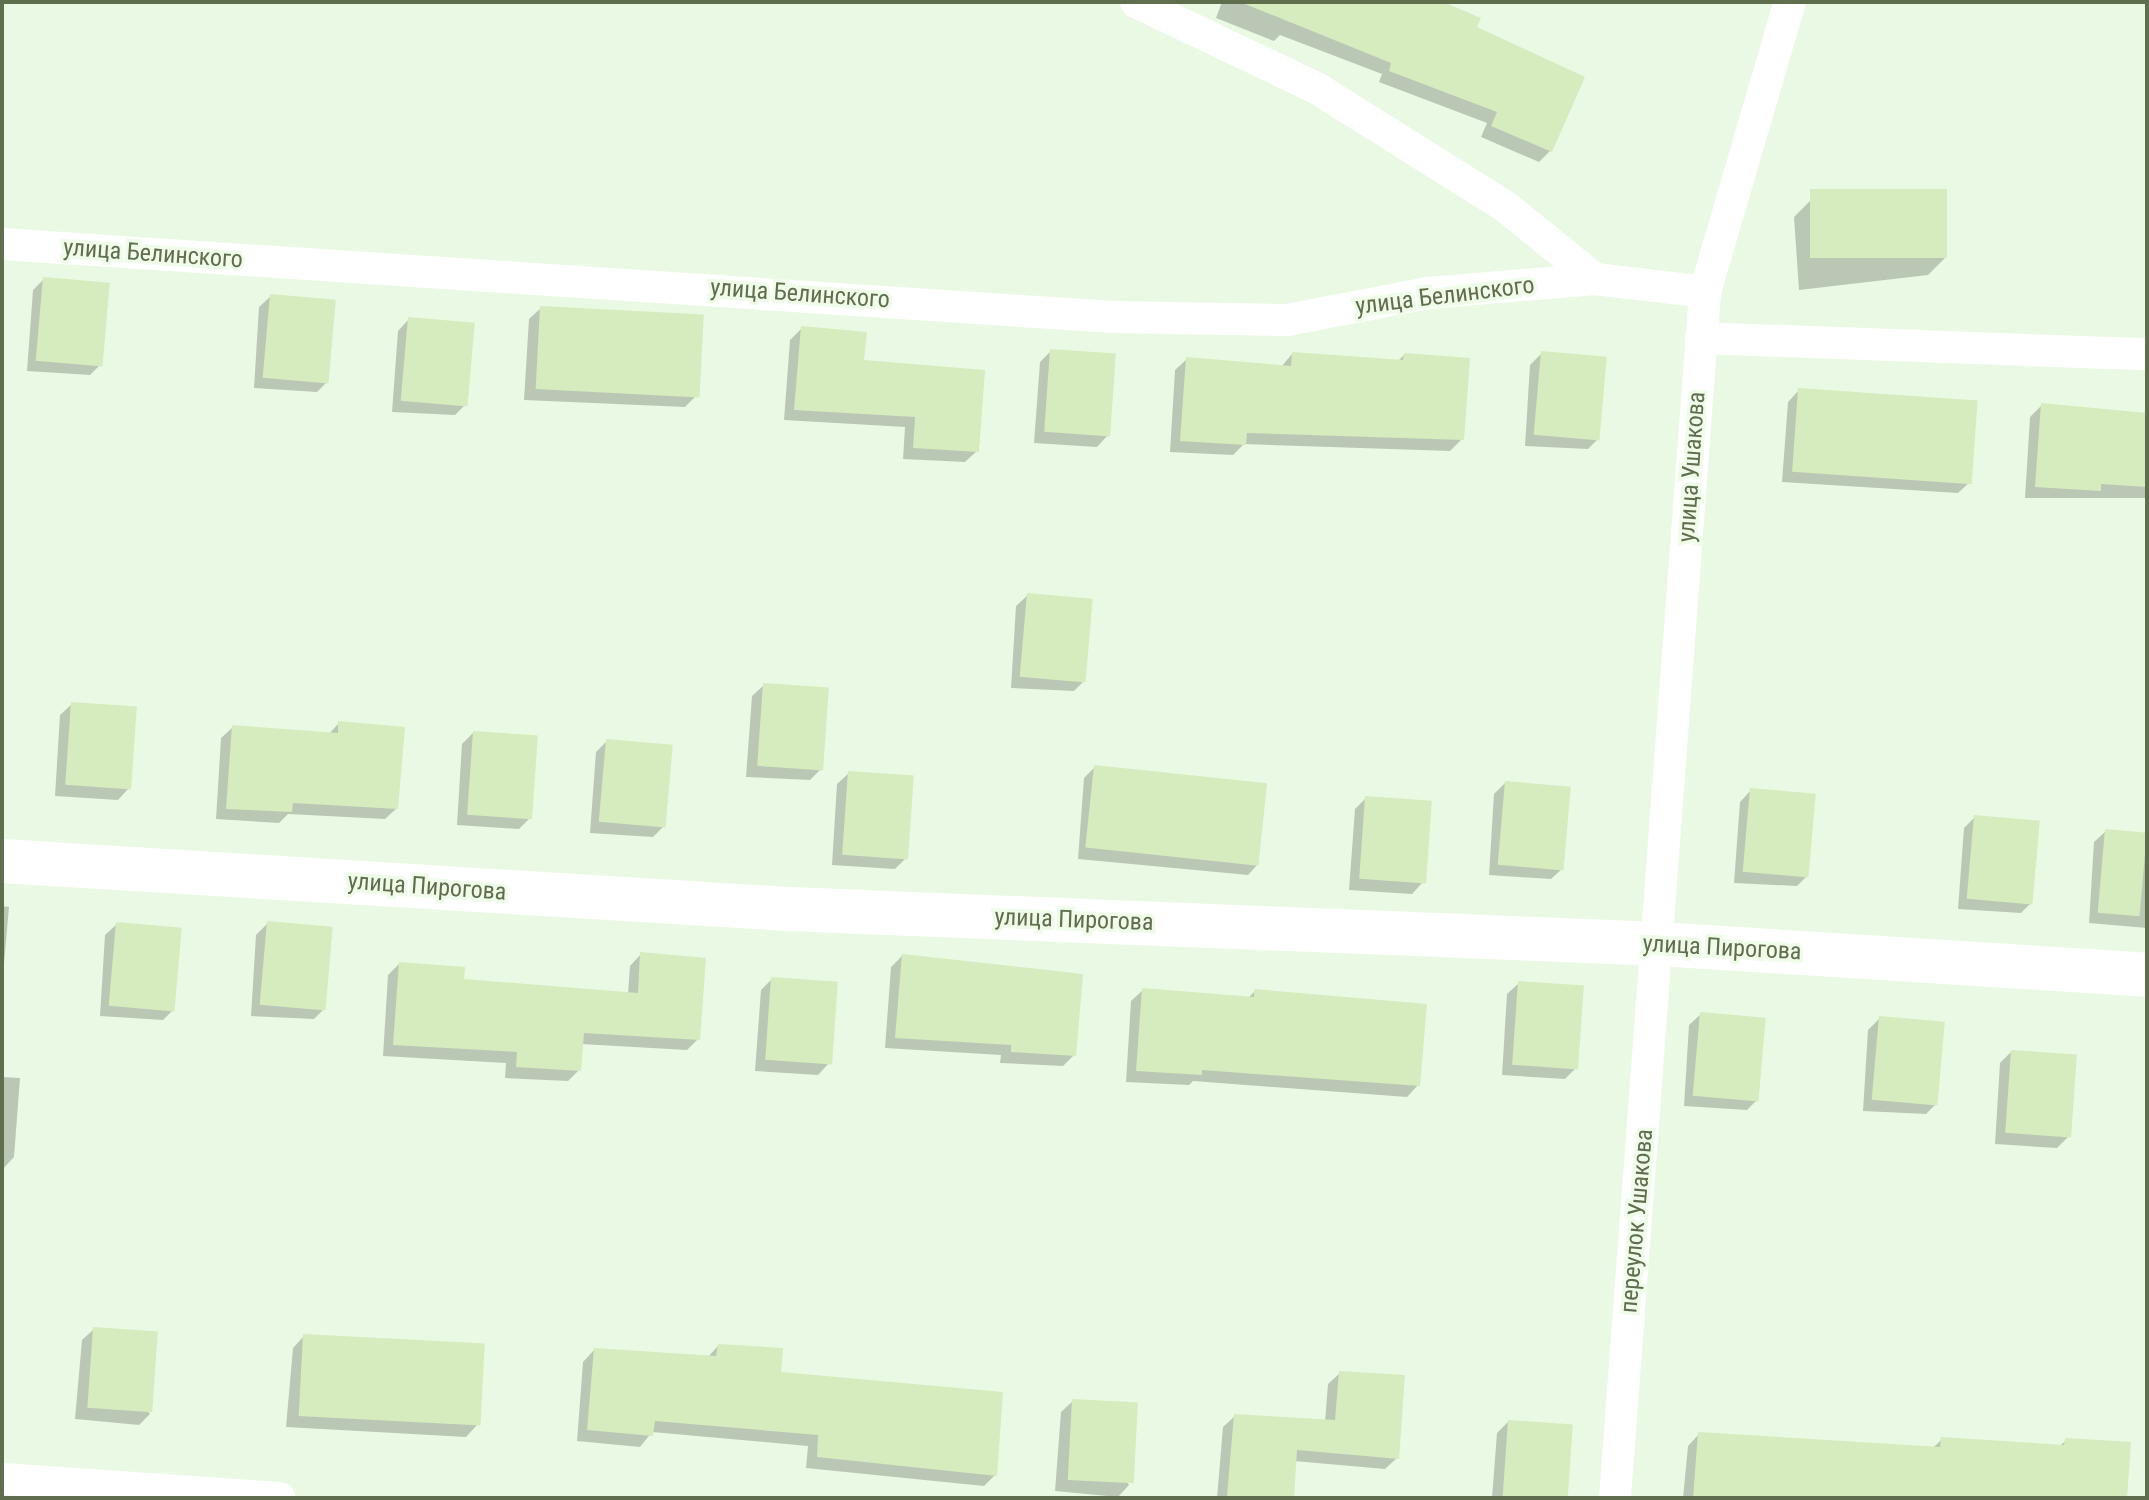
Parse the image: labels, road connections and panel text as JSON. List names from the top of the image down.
{
  "streets": {
    "street": [
      "улица Белинского",
      "улица Ушакова",
      "улица Пирогова",
      "переулок Ушакова"
    ]
  },
  "crossings": [
    ["улица Белинского", "улица Ушакова"],
    ["улица Ушакова", "улица Пирогова"],
    ["улица Ушакова", "переулок Ушакова"],
    ["улица Пирогова", "переулок Ушакова"]
  ]
}
